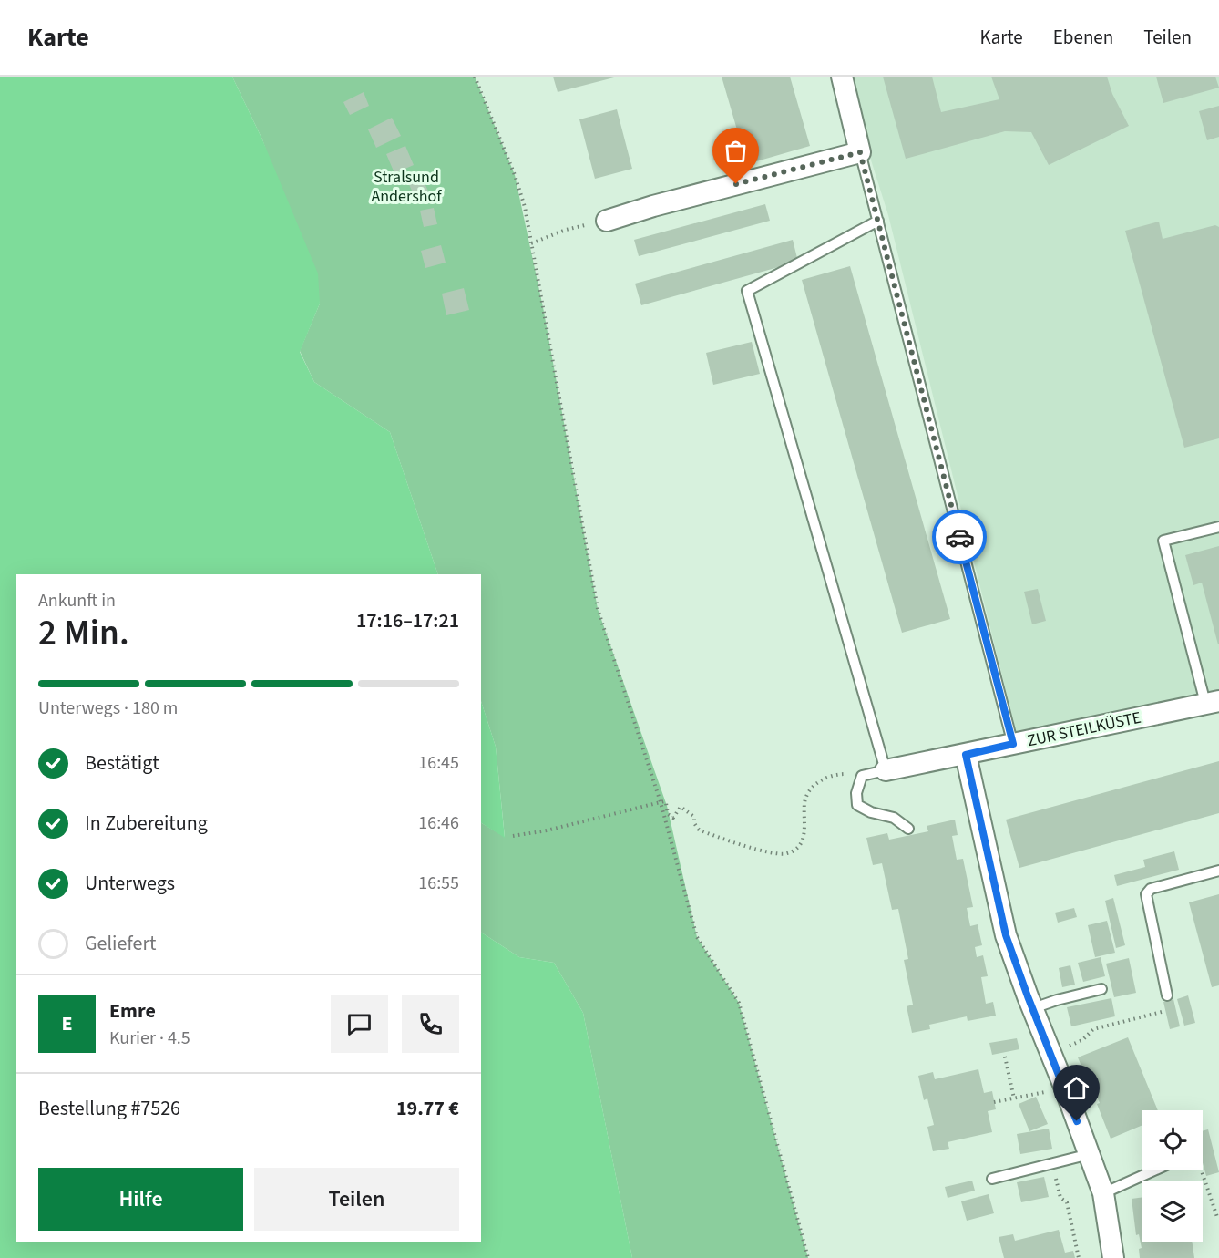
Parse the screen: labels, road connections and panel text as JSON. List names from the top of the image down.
{
  "streets": {
    "street": ["ZUR STEILKÜSTE"]
  },
  "parks": ["Stralsund Andershof"],
  "page": {
    "header": "Karte",
    "nav": ["Karte", "Ebenen", "Teilen"],
    "heading": ["2 Min.", "Ankunft in", "17:16–17:21"],
    "panel": [
      "Emre",
      "Kurier · 4.5",
      "Bestellung #7526",
      "19.77 €"
    ],
    "bar": "Unterwegs · 180 m",
    "list": [
      ["Bestätigt", "16:45"],
      ["In Zubereitung", "16:46"],
      ["Unterwegs", "16:55"],
      "Geliefert"
    ],
    "round": "E",
    "buttons": ["Hilfe", "Teilen"]
  }
}
